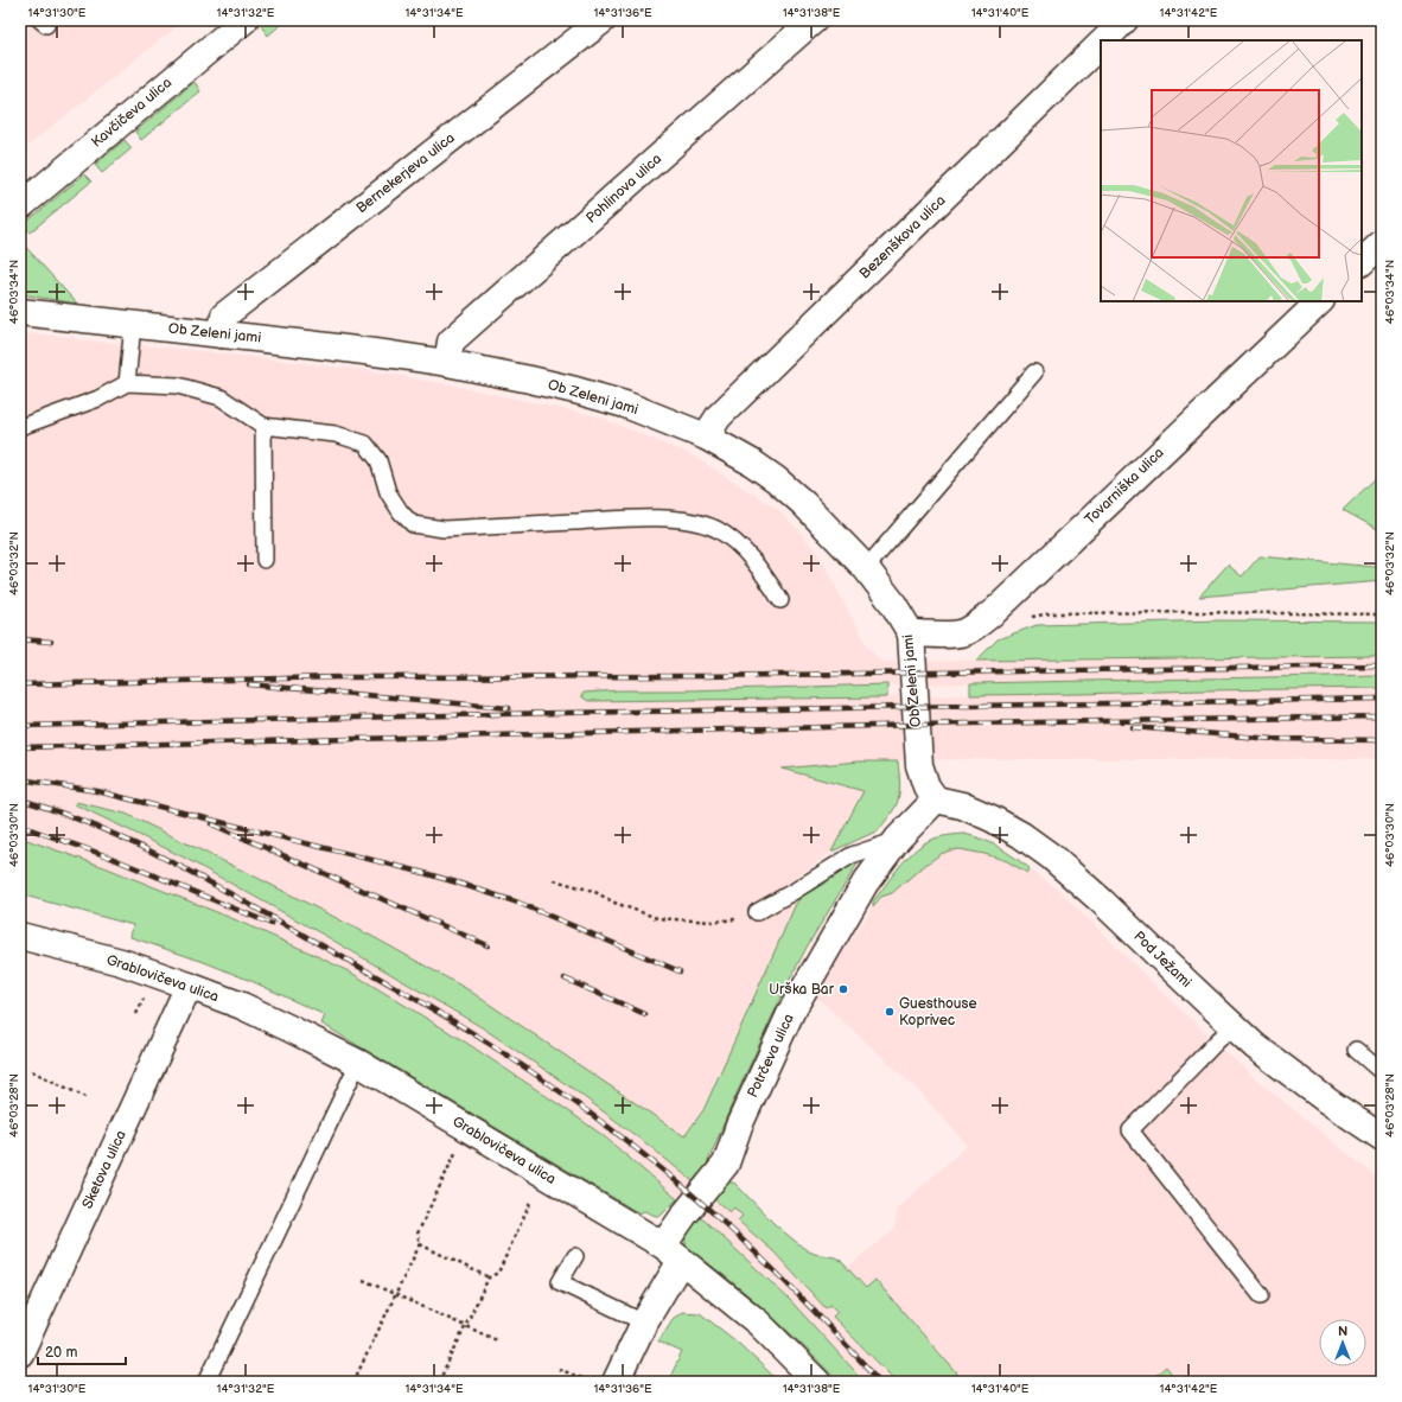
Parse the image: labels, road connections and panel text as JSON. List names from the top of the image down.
{
  "streets": {
    "street": [
      "Kavčičeva ulica",
      "Bernekerjeva ulica",
      "Pohlinova ulica",
      "Bezenškova ulica",
      "Ob Zeleni jami",
      "Tovarniška ulica",
      "Pod Ježami",
      "Grablovičeva ulica",
      "Potrčeva ulica",
      "Sketova ulica"
    ]
  },
  "crossings": [
    ["Bernekerjeva ulica", "Ob Zeleni jami"],
    ["Pohlinova ulica", "Ob Zeleni jami"],
    ["Bezenškova ulica", "Ob Zeleni jami"],
    ["Ob Zeleni jami", "Tovarniška ulica"],
    ["Ob Zeleni jami", "Pod Ježami"],
    ["Ob Zeleni jami", "Potrčeva ulica"],
    ["Pod Ježami", "Potrčeva ulica"],
    ["Grablovičeva ulica", "Potrčeva ulica"],
    ["Grablovičeva ulica", "Sketova ulica"]
  ],
  "places": ["Urška Bar", "Guesthouse Koprivec"],
  "scale_bar": "20 m",
  "north": "top",
  "coordinates": [
    "14°31'30\"E",
    "14°31'32\"E",
    "14°31'34\"E",
    "14°31'36\"E",
    "14°31'38\"E",
    "14°31'40\"E",
    "14°31'42\"E",
    "46°03'34\"N",
    "46°03'32\"N",
    "46°03'30\"N",
    "46°03'28\"N"
  ]
}
